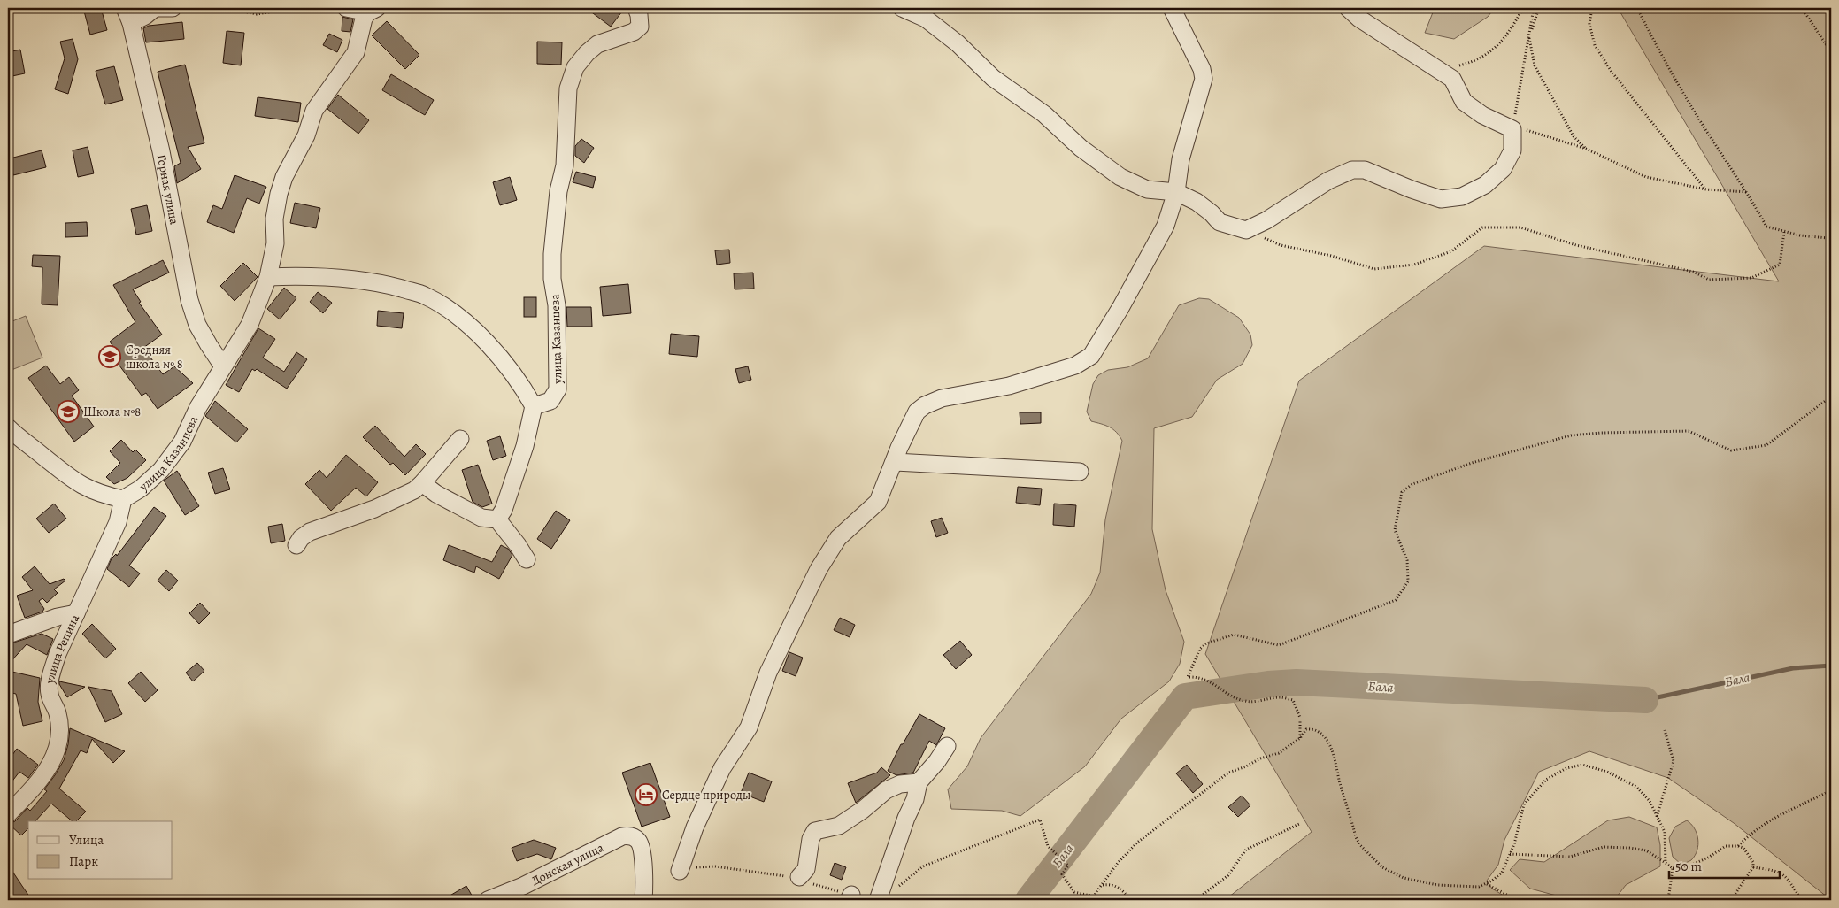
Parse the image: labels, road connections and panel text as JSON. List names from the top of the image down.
{
  "streets": {
    "street": [
      "Горная улица",
      "улица Казанцева",
      "улица Репина",
      "Донская улица"
    ]
  },
  "crossings": [
    ["Горная улица", "улица Казанцева"],
    ["улица Казанцева", "улица Репина"]
  ],
  "water": ["Бала"],
  "places": {
    "school or university": ["Средняя школа № 8", "Школа №8"],
    "hotel": ["Сердце природы"]
  },
  "legend": ["Улица", "Парк"],
  "scale_bar": "50 m"
}
